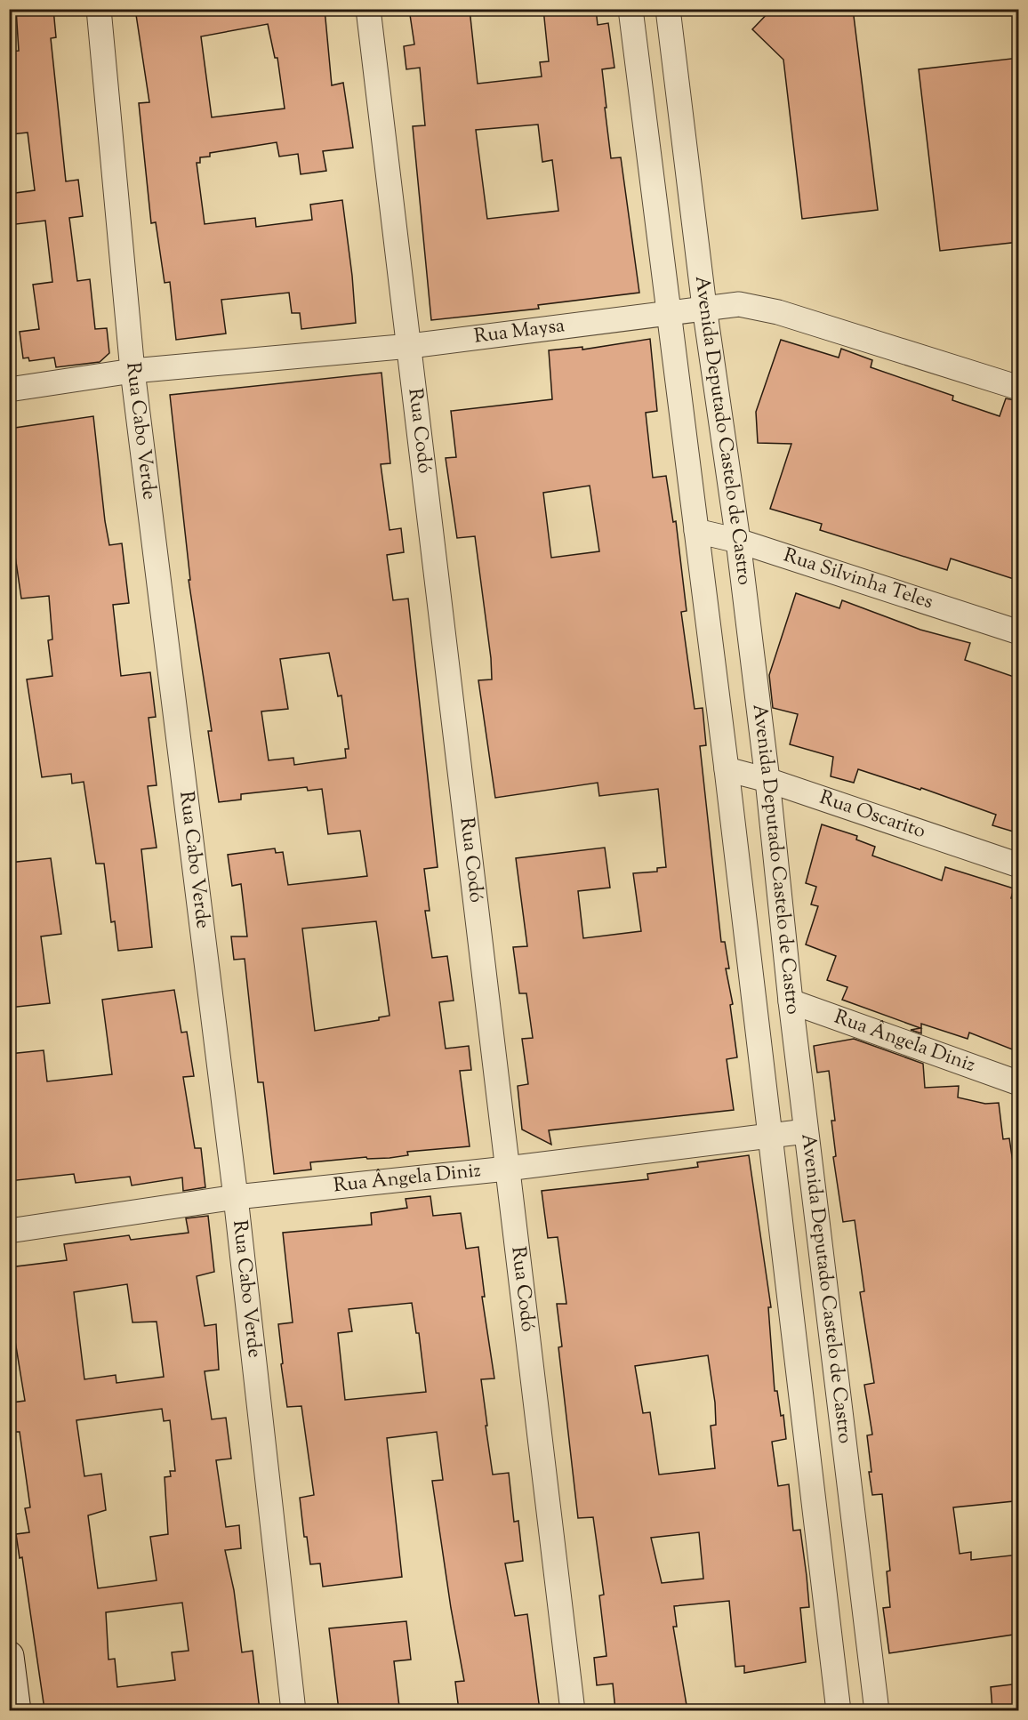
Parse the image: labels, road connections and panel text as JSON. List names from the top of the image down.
{
  "streets": {
    "street": [
      "Rua Maysa",
      "Rua Codó",
      "Avenida Deputado Castelo de Castro",
      "Rua Cabo Verde",
      "Rua Silvinha Teles",
      "Rua Oscarito",
      "Rua Ângela Diniz"
    ]
  },
  "crossings": [
    ["Rua Maysa", "Rua Codó"],
    ["Rua Maysa", "Avenida Deputado Castelo de Castro"],
    ["Rua Maysa", "Rua Cabo Verde"],
    ["Rua Codó", "Rua Ângela Diniz"],
    ["Avenida Deputado Castelo de Castro", "Rua Silvinha Teles"],
    ["Avenida Deputado Castelo de Castro", "Rua Oscarito"],
    ["Avenida Deputado Castelo de Castro", "Rua Ângela Diniz"],
    ["Rua Cabo Verde", "Rua Ângela Diniz"]
  ]
}
